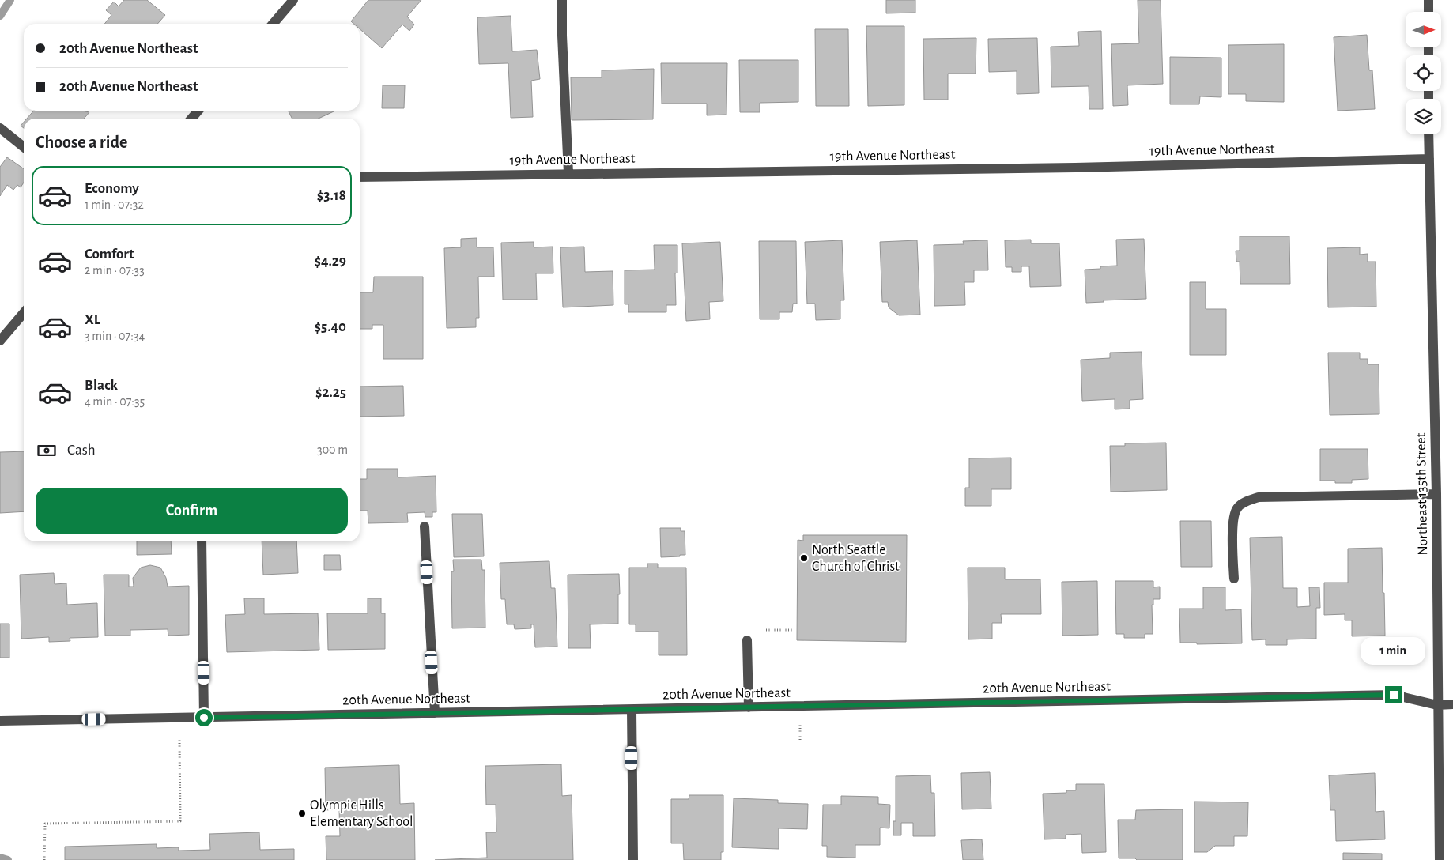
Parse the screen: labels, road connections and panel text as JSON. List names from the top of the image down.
{
  "streets": {
    "street": ["19th Avenue Northeast", "Northeast 135th Street", "20th Avenue Northeast"]
  },
  "crossings": [
    ["19th Avenue Northeast", "Northeast 135th Street"],
    ["Northeast 135th Street", "20th Avenue Northeast"]
  ],
  "places": ["North Seattle Church of Christ", "Olympic Hills Elementary School"],
  "north": "right",
  "page": {
    "banner": ["20th Avenue Northeast", "20th Avenue Northeast"],
    "heading": "Choose a ride",
    "list": [
      {
        "name": "Economy",
        "note": "1 min · 07:32",
        "value": "$3.18"
      },
      {
        "name": "Comfort",
        "note": "2 min · 07:33",
        "value": "$4.29"
      },
      {
        "name": "XL",
        "note": "3 min · 07:34",
        "value": "$5.40"
      },
      {
        "name": "Black",
        "note": "4 min · 07:35",
        "value": "$2.25"
      }
    ],
    "pay": ["Cash", "300 m"],
    "buttons": "Confirm",
    "bubble": "1 min"
  }
}
